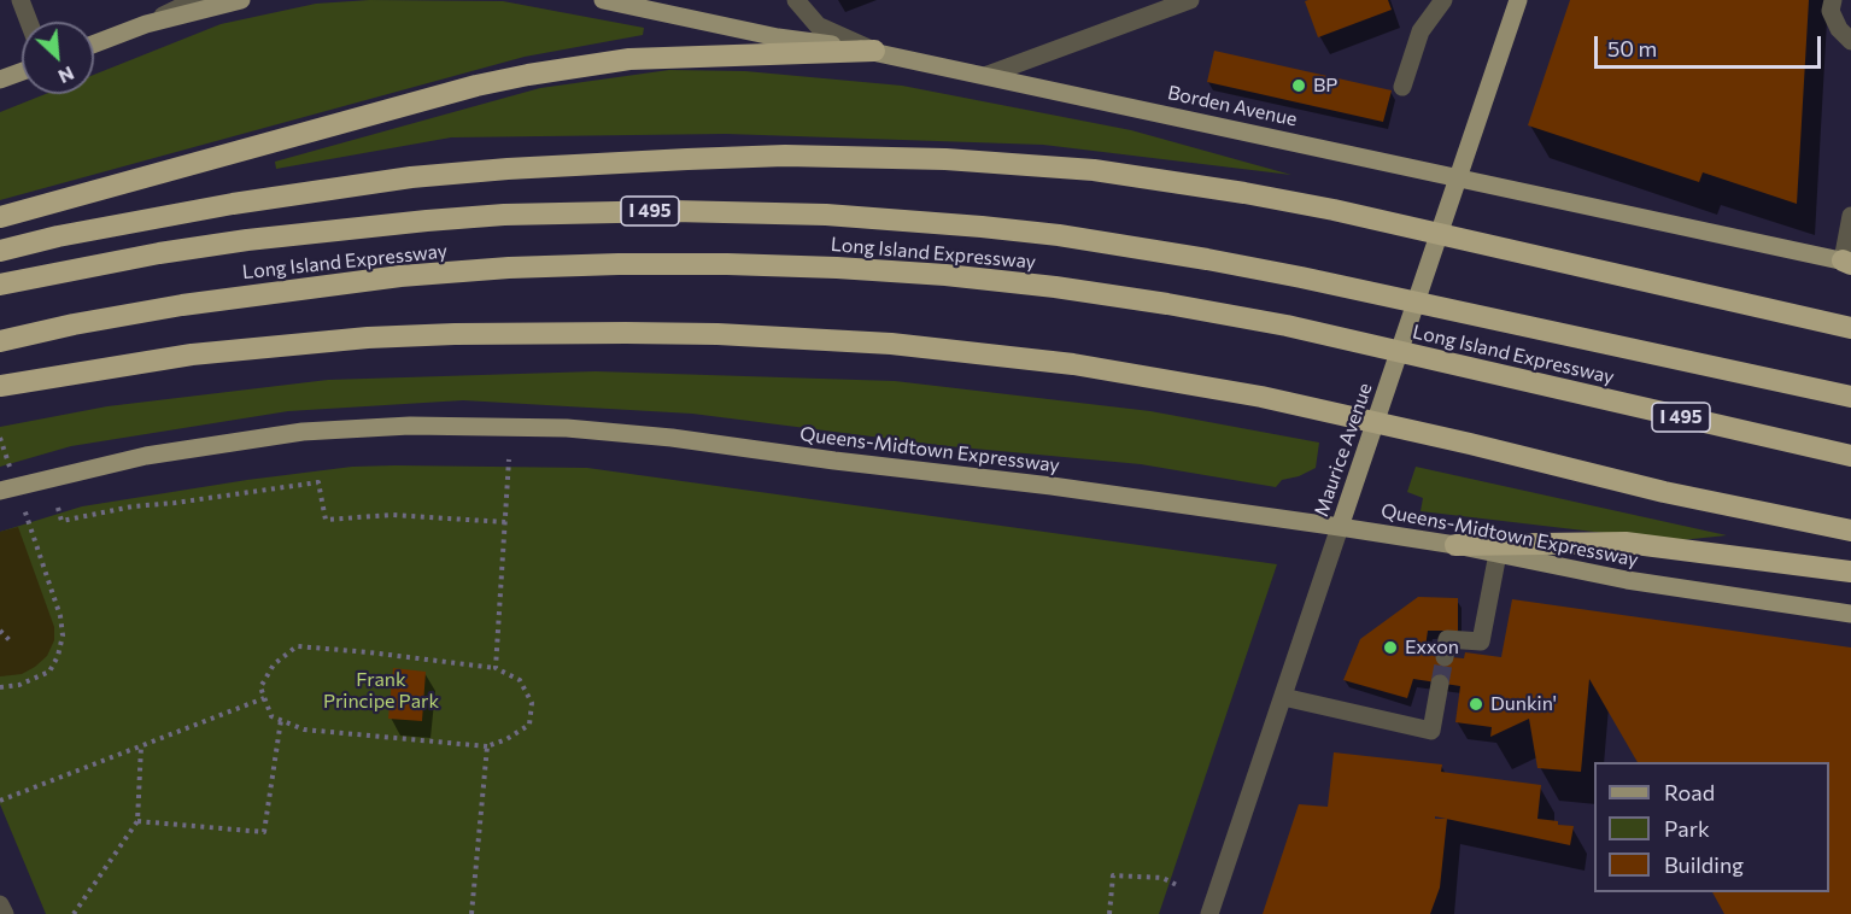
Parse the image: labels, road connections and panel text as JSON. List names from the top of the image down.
{
  "streets": {
    "highway": ["I 495", "Long Island Expressway"],
    "main road": ["Borden Avenue", "Queens-Midtown Expressway", "Maurice Avenue"]
  },
  "crossings": [
    ["Borden Avenue", "Maurice Avenue"],
    ["Queens-Midtown Expressway", "Maurice Avenue"]
  ],
  "parks": ["Frank Principe Park"],
  "places": ["BP", "Exxon", "Dunkin'"],
  "legend": ["Road", "Park", "Building"],
  "scale_bar": "50 m",
  "north": "bottom right"
}
